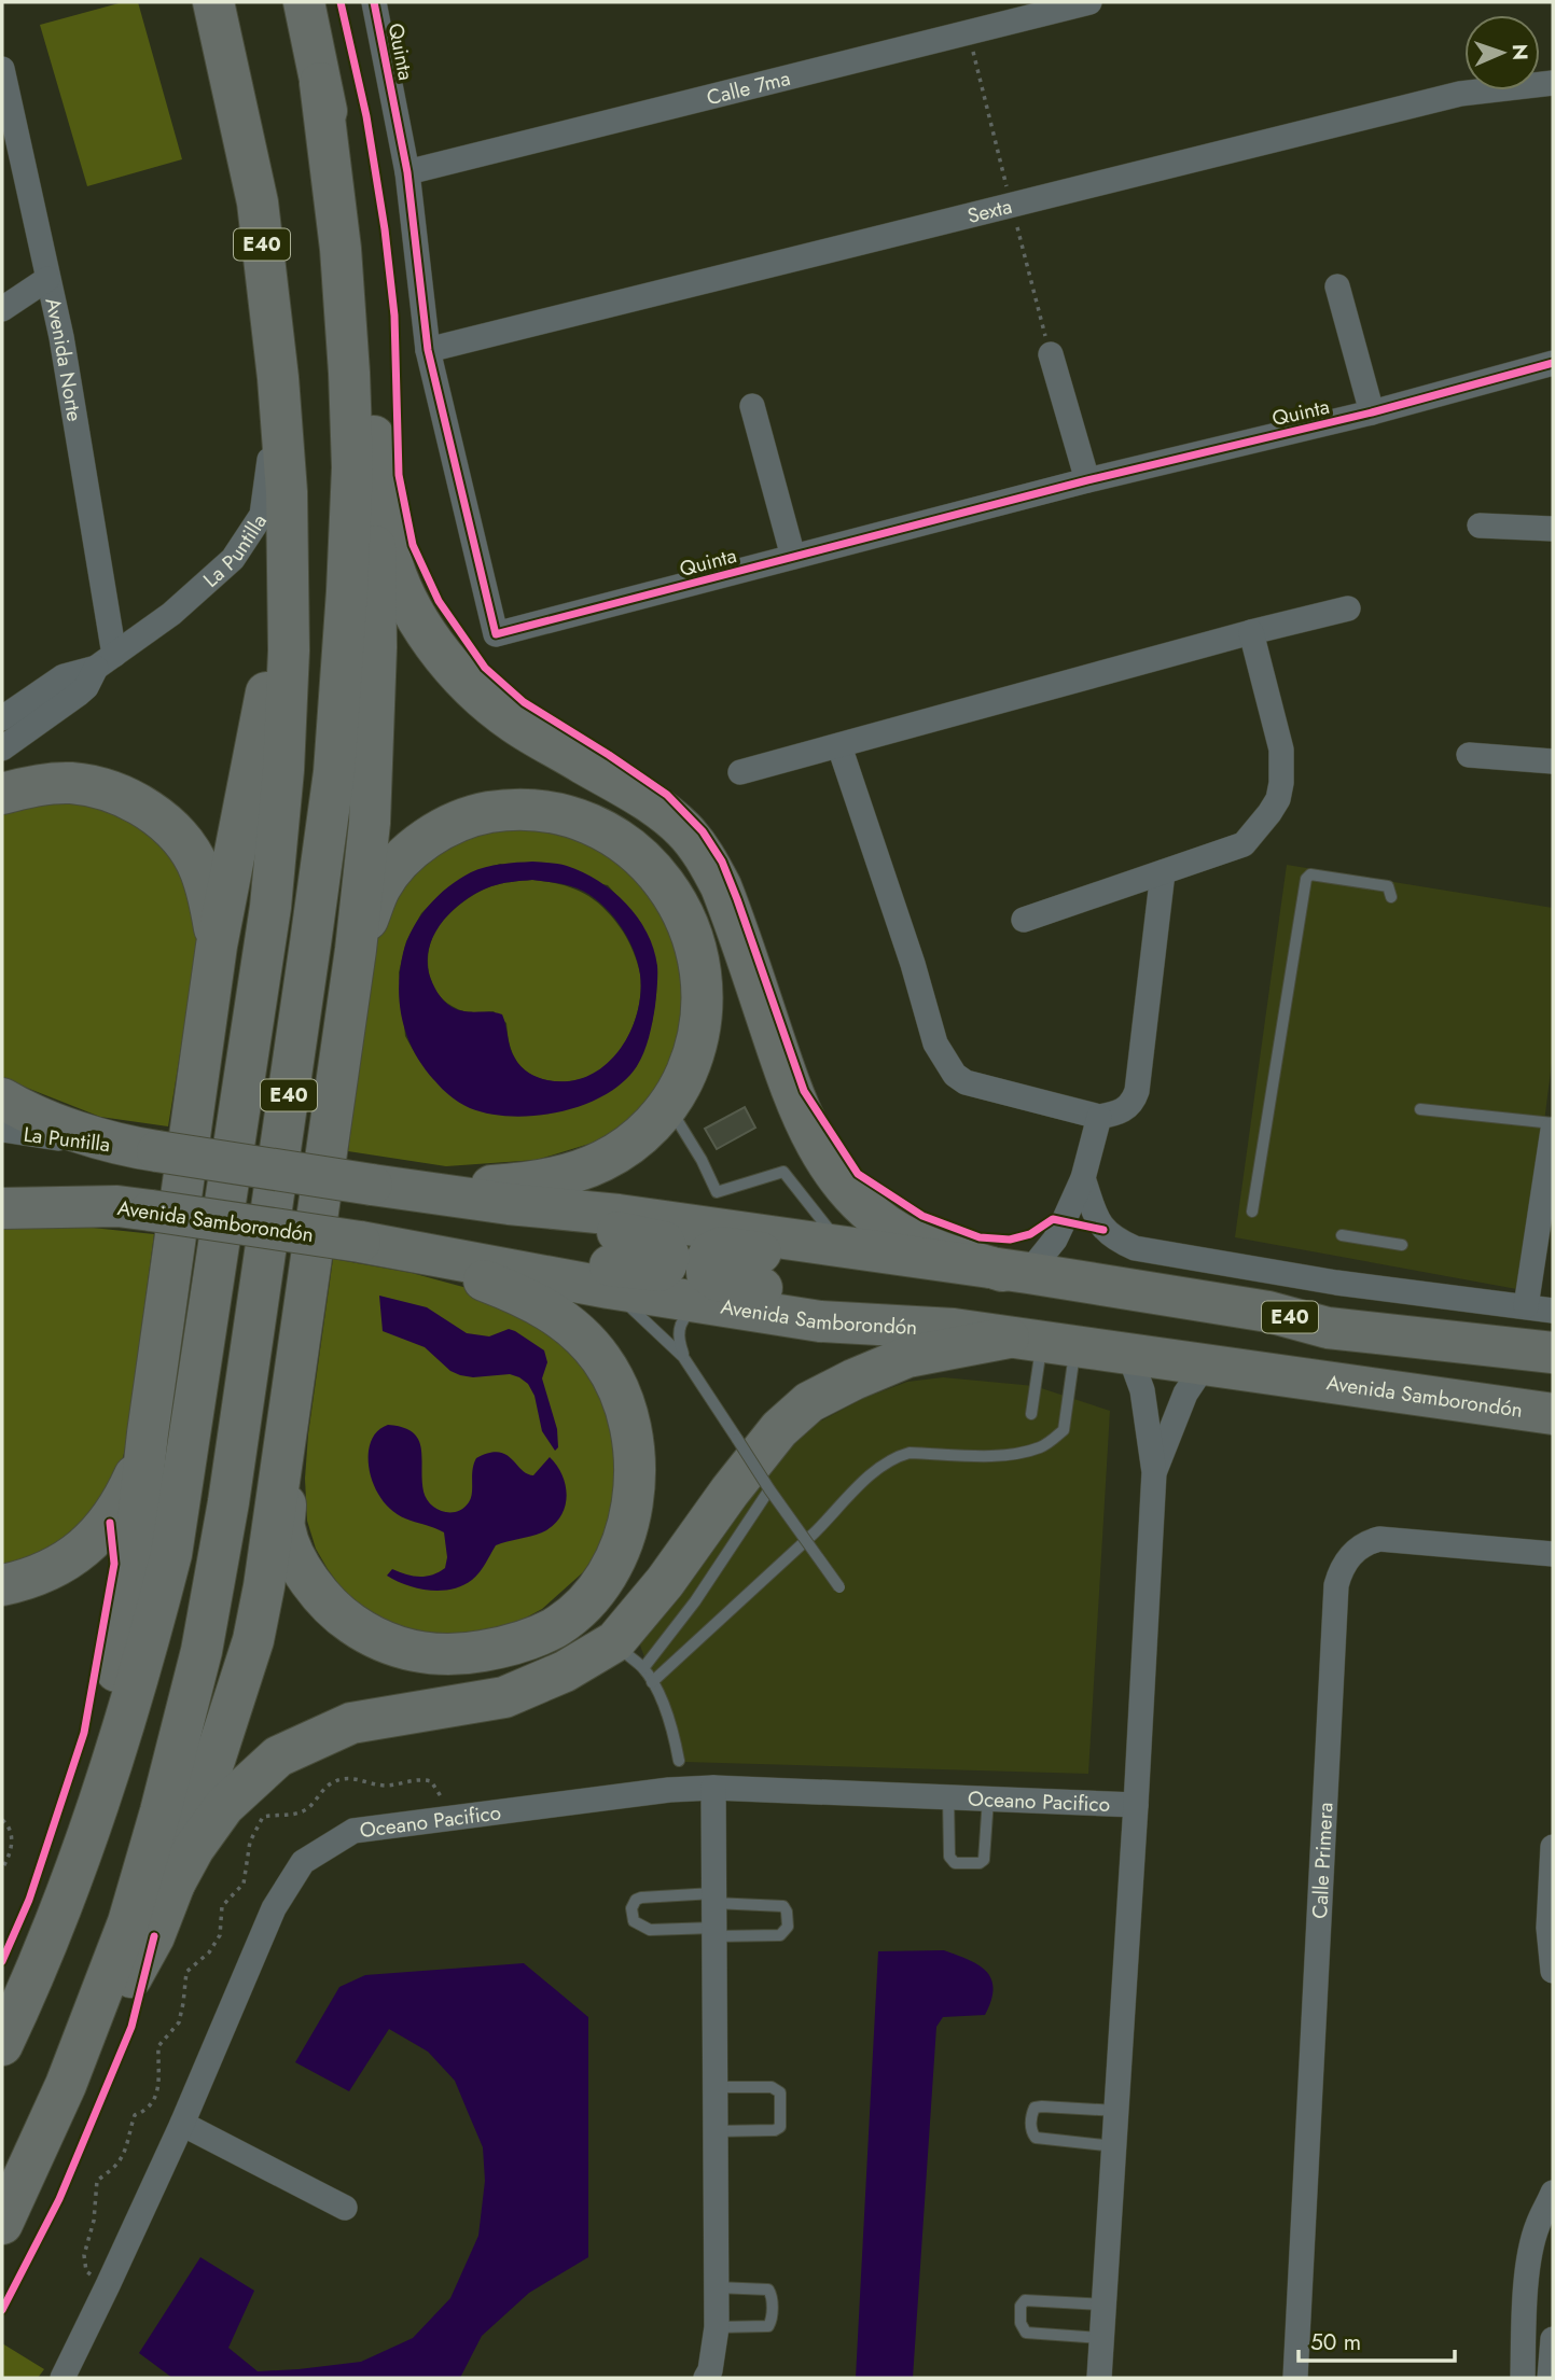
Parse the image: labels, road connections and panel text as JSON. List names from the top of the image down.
{
  "streets": {
    "highway": ["E40", "Avenida Samborondón"],
    "street": [
      "Quinta",
      "Calle 7ma",
      "Sexta",
      "Avenida Norte",
      "La Puntilla",
      "Oceano Pacifico",
      "Calle Primera"
    ]
  },
  "crossings": [
    ["Quinta", "Calle 7ma"],
    ["Quinta", "Sexta"],
    ["E40", "La Puntilla"],
    ["Avenida Norte", "La Puntilla"],
    ["Avenida Samborondón", "Oceano Pacifico"]
  ],
  "scale_bar": "50 m",
  "north": "right"
}
